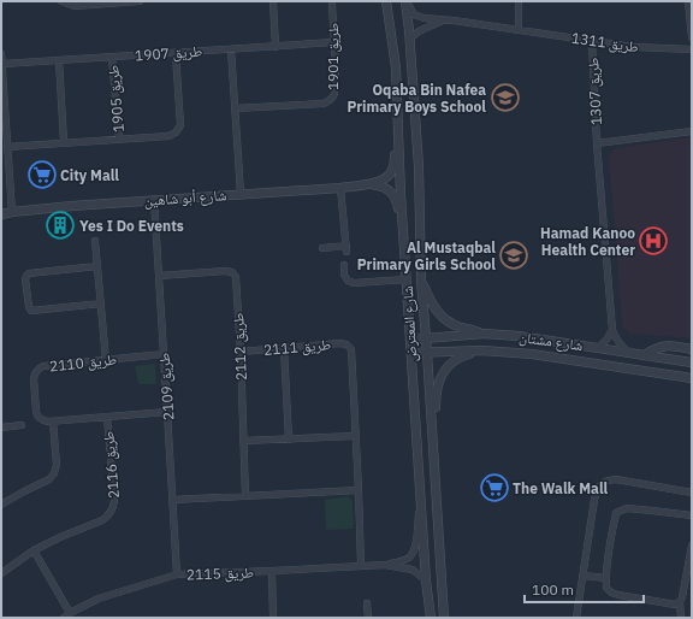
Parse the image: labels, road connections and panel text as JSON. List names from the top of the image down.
{
  "streets": {
    "street": [
      "طريق 1311",
      "طريق 1907",
      "طريق 1901",
      "طريق 1307",
      "طريق 1905",
      "شارع أبو شاهين",
      "شارع المعترض",
      "شارع مشتان",
      "طريق 2112",
      "طريق 2111",
      "طريق 2110",
      "طريق 2109",
      "طريق 2116",
      "طريق 2115"
    ]
  },
  "crossings": [
    ["طريق 1311", "طريق 1307"],
    ["طريق 1311", "شارع المعترض"],
    ["طريق 1907", "طريق 1901"],
    ["طريق 1907", "طريق 1905"],
    ["طريق 1307", "شارع مشتان"],
    ["شارع أبو شاهين", "شارع المعترض"],
    ["شارع أبو شاهين", "طريق 2109"],
    ["شارع المعترض", "شارع مشتان"],
    ["شارع المعترض", "طريق 2115"],
    ["طريق 2112", "طريق 2111"],
    ["طريق 2112", "طريق 2109"],
    ["طريق 2111", "طريق 2115"],
    ["طريق 2110", "طريق 2109"],
    ["طريق 2109", "طريق 2115"]
  ],
  "places": {
    "school or university": ["Oqaba Bin Nafea Primary Boys School", "Al Mustaqbal Primary Girls School"],
    "supermarket": ["City Mall", "The Walk Mall"],
    "building": ["Yes I Do Events"],
    "hospital": ["Hamad Kanoo Health Center"]
  },
  "scale_bar": "100 m"
}
